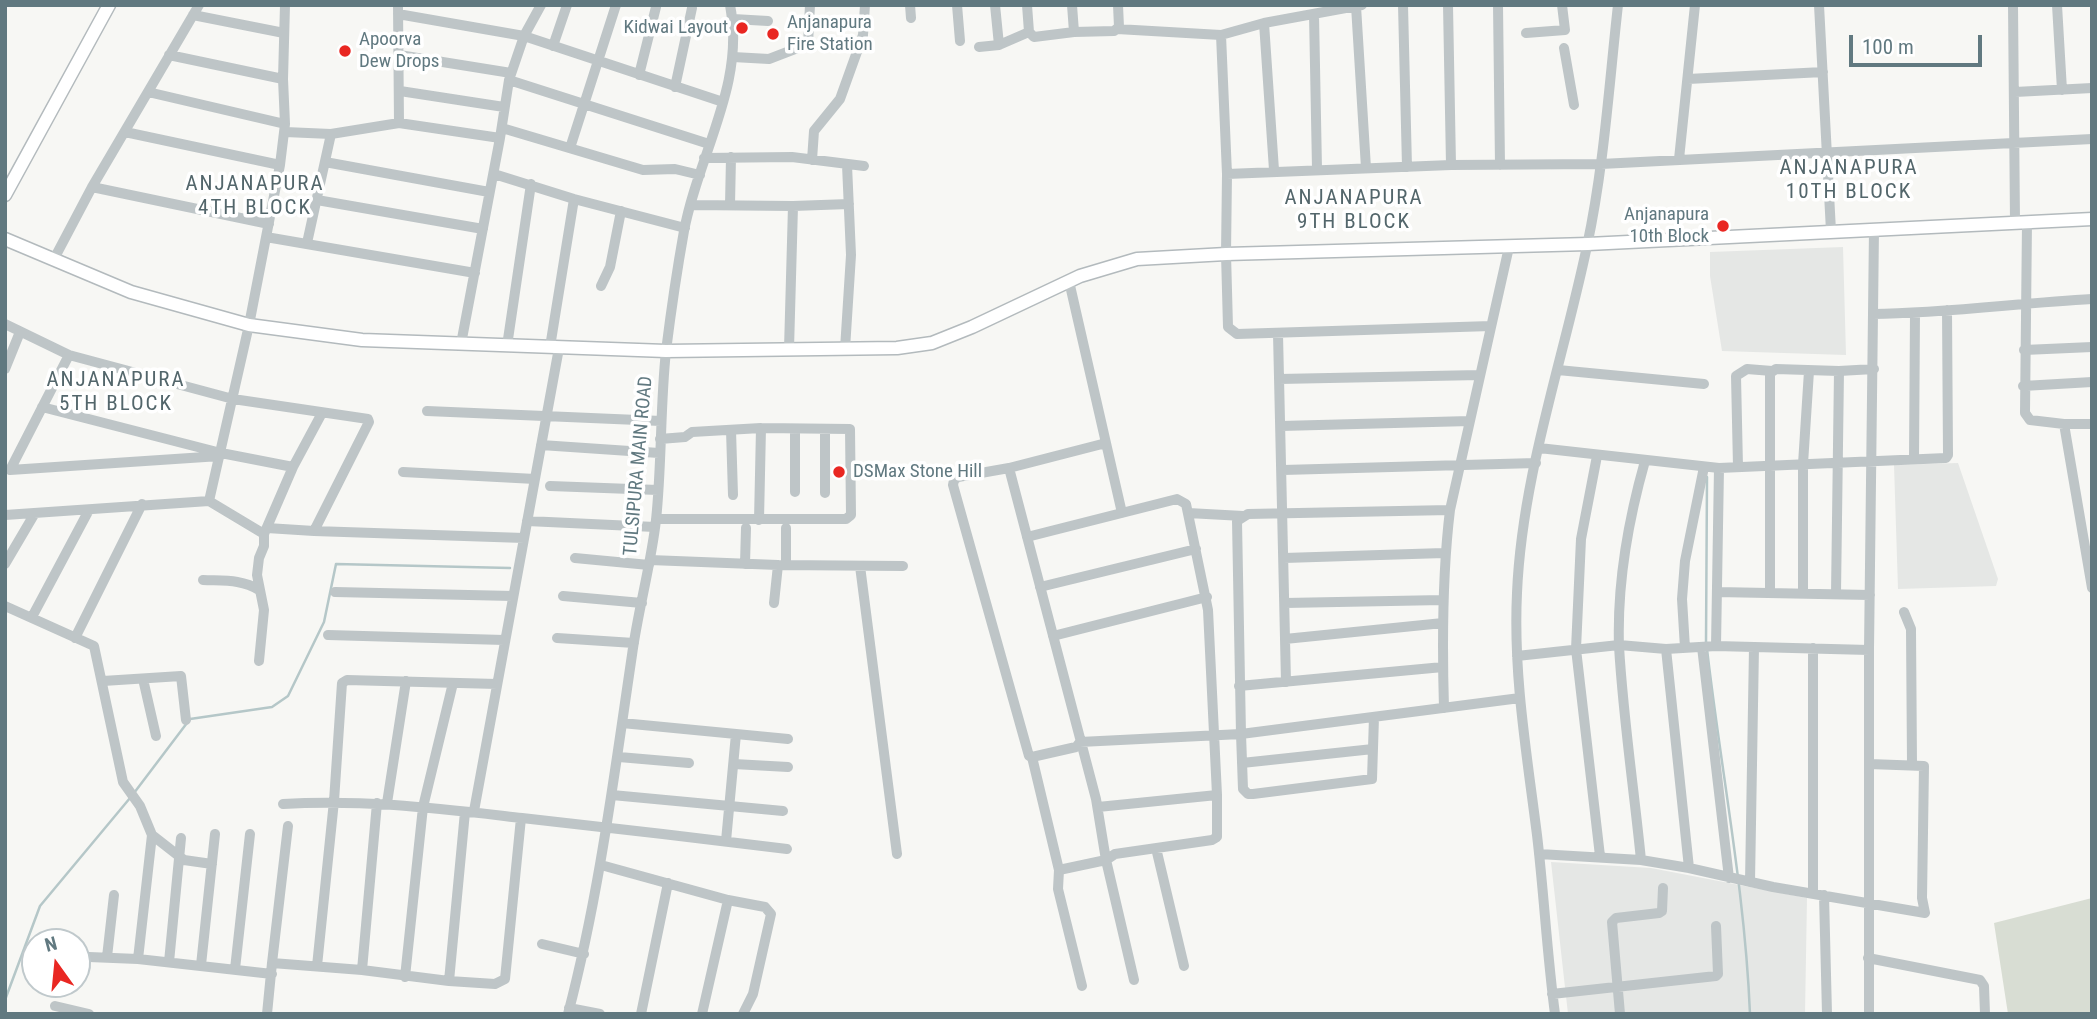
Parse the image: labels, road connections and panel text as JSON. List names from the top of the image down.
{
  "streets": {
    "street": ["TULSIPURA MAIN ROAD"]
  },
  "districts": [
    "ANJANAPURA 10TH BLOCK",
    "ANJANAPURA 4TH BLOCK",
    "ANJANAPURA 9TH BLOCK",
    "ANJANAPURA 5TH BLOCK"
  ],
  "places": [
    "Kidwai Layout",
    "Anjanapura Fire Station",
    "Apoorva Dew Drops",
    "Anjanapura 10th Block",
    "DSMax Stone Hill"
  ],
  "scale_bar": "100 m",
  "north": "top"
}
